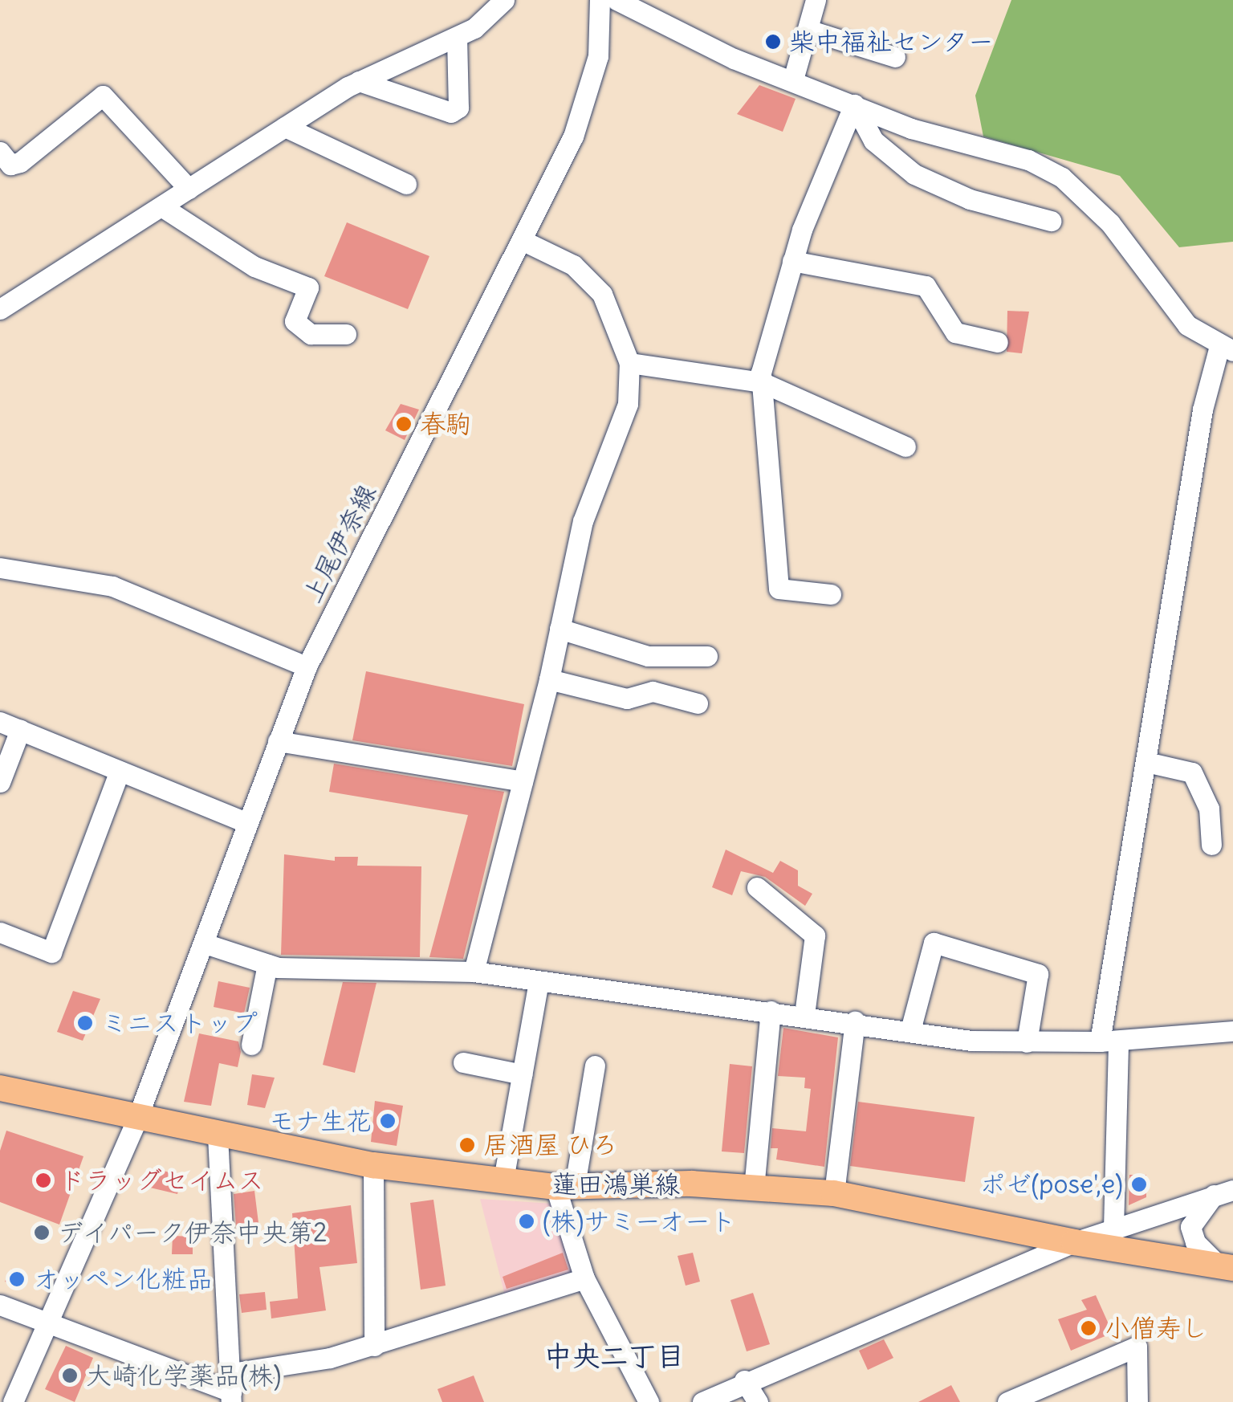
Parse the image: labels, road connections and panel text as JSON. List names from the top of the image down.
{
  "streets": {
    "main road": ["蓮田鴻巣線"],
    "street": ["上尾伊奈線"]
  },
  "crossings": [
    ["上尾伊奈線", "蓮田鴻巣線"]
  ],
  "districts": ["中央二丁目"],
  "places": [
    "柴中福祉センター",
    "春駒",
    "ミニストップ",
    "モナ生花",
    "居酒屋 ひろ",
    "ドラッグセイムス",
    "ポゼ(pose',e)",
    "(株)サミーオート",
    "デイパーク伊奈中央第2",
    "オッペン化粧品",
    "小僧寿し",
    "大崎化学薬品(株)"
  ]
}
